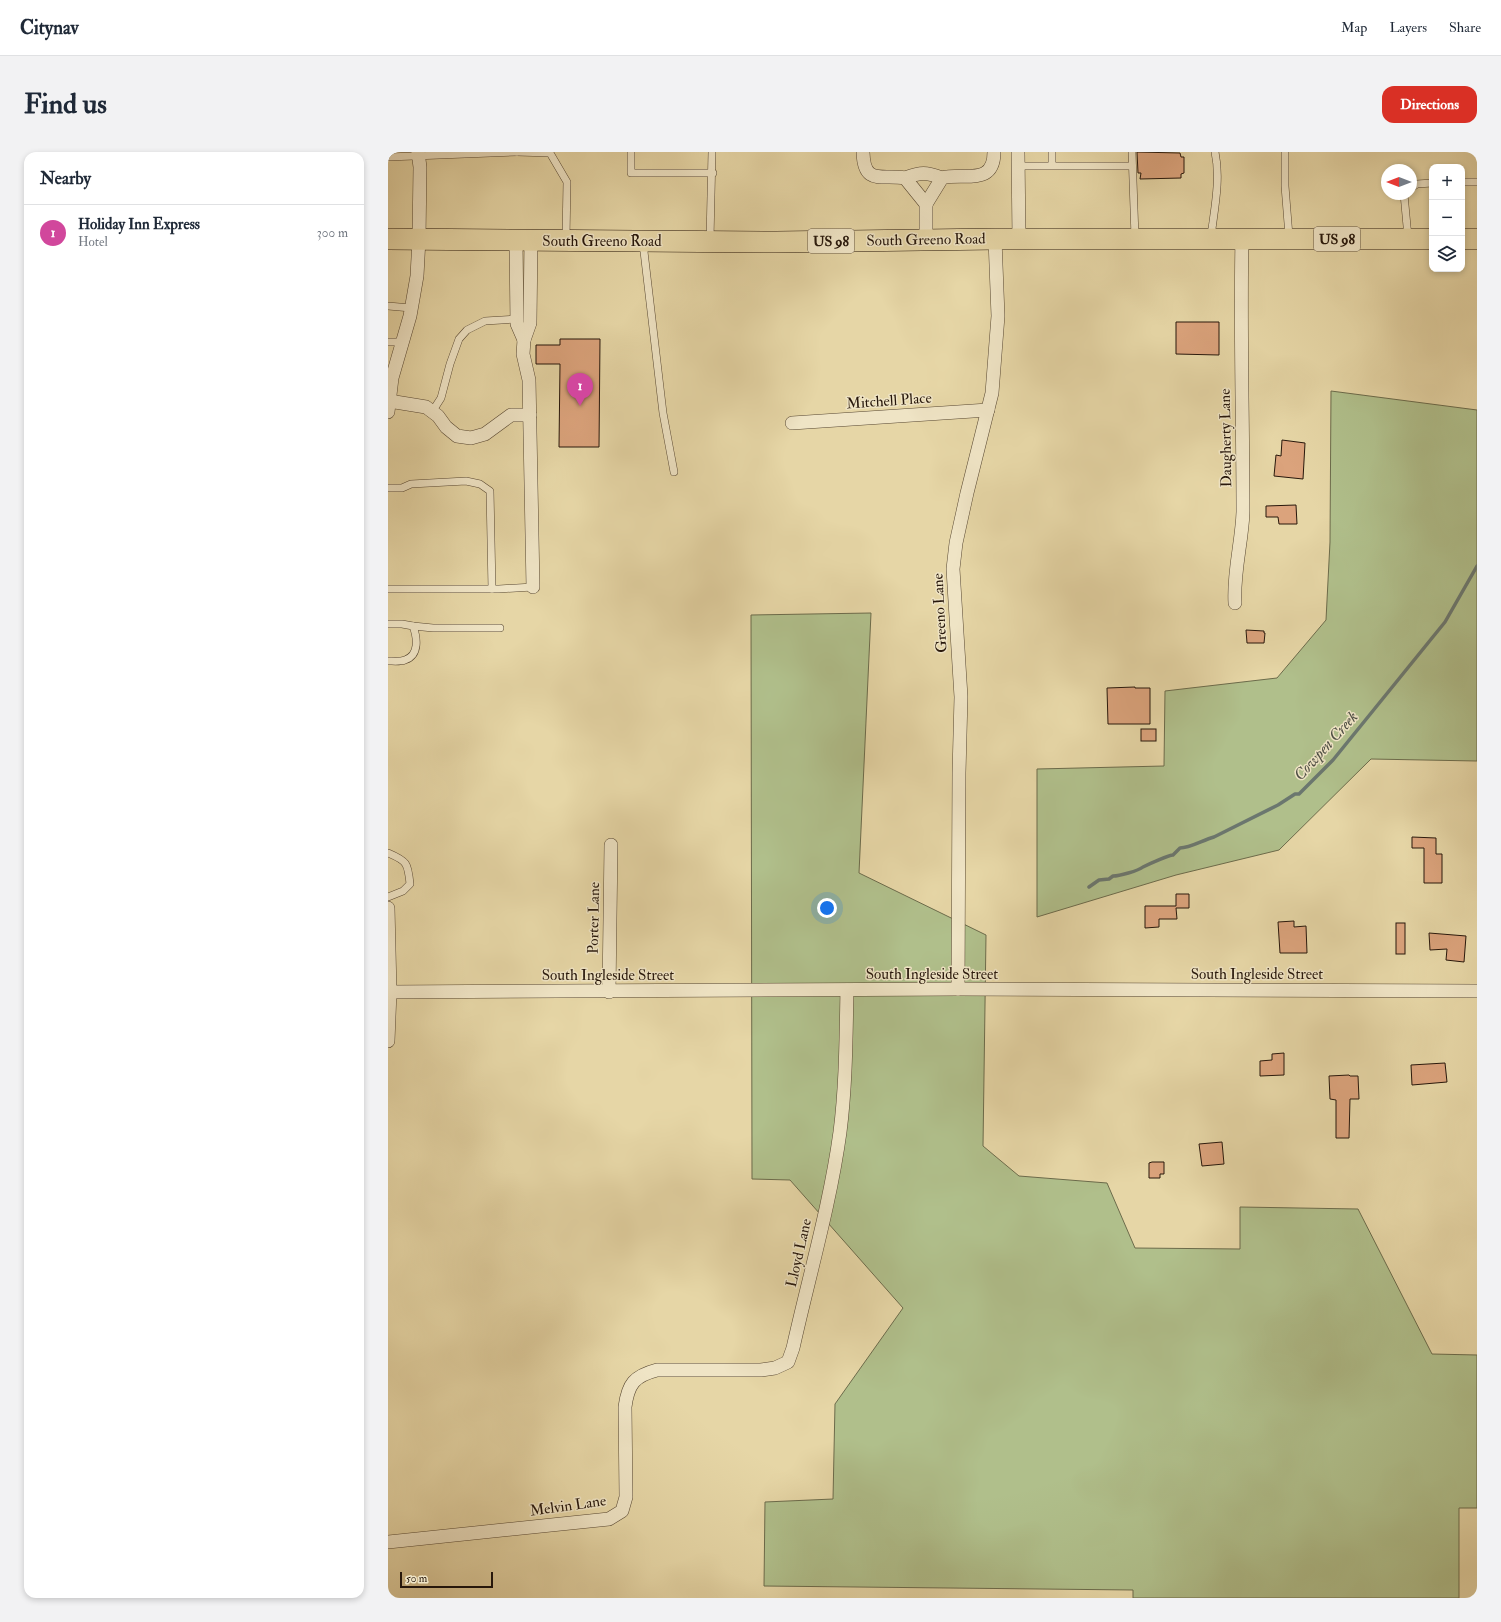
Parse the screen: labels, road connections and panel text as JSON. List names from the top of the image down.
{
  "streets": {
    "main road": ["US 98", "South Greeno Road"],
    "street": [
      "Mitchell Place",
      "Daugherty Lane",
      "Greeno Lane",
      "Porter Lane",
      "South Ingleside Street",
      "Lloyd Lane",
      "Melvin Lane"
    ]
  },
  "crossings": [
    ["US 98", "South Greeno Road"],
    ["South Greeno Road", "Daugherty Lane"],
    ["South Greeno Road", "Greeno Lane"],
    ["Mitchell Place", "Greeno Lane"],
    ["Greeno Lane", "South Ingleside Street"],
    ["Porter Lane", "South Ingleside Street"],
    ["South Ingleside Street", "Lloyd Lane"],
    ["Lloyd Lane", "Melvin Lane"]
  ],
  "water": ["Cowpen Creek"],
  "scale_bar": "50 m",
  "north": "left",
  "page": {
    "header": "Citynav",
    "nav": ["Map", "Layers", "Share"],
    "buttons": "Directions",
    "title": "Find us",
    "heading": "Nearby",
    "map_buttons": ["+", "−"],
    "list": [
      {
        "mark": "1",
        "name": "Holiday Inn Express",
        "note": "Hotel",
        "value": "300 m"
      }
    ],
    "pins": "1",
    "scale": "50 m"
  }
}
